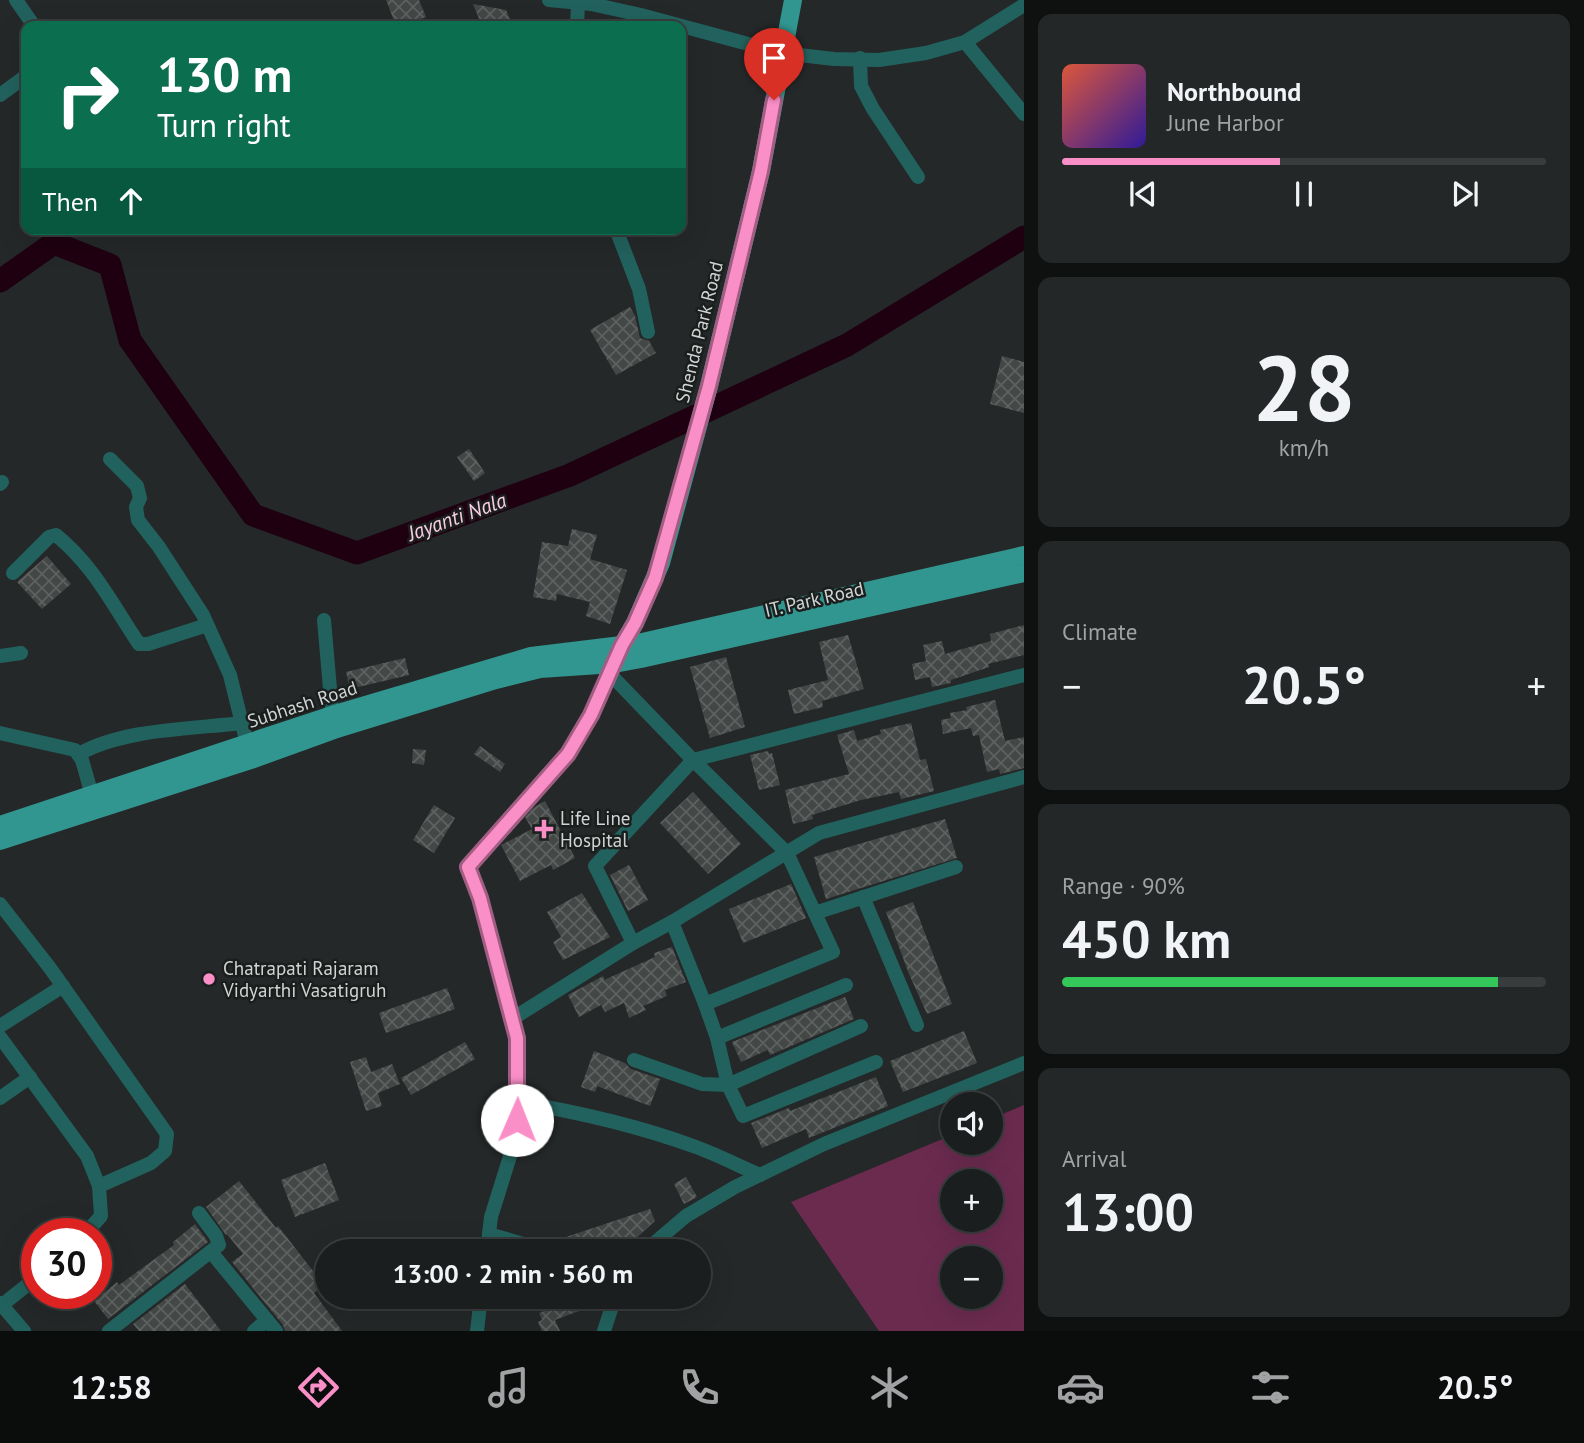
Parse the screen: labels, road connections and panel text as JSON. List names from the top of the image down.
{
  "streets": {
    "main road": ["Shenda Park Road", "IT. Park Road", "Subhash Road"]
  },
  "crossings": [
    ["Shenda Park Road", "IT. Park Road"],
    ["Shenda Park Road", "Subhash Road"],
    ["IT. Park Road", "Subhash Road"]
  ],
  "water": ["Jayanti Nala"],
  "places": {
    "health": ["Life Line Hospital"],
    "other": ["Chatrapati Rajaram Vidyarthi Vasatigruh"]
  },
  "page": {
    "turn": ["130 m", "Turn right"],
    "song": ["Northbound", "June Harbor"],
    "then": "Then",
    "tile": [
      ["28", "km/h"],
      "Climate",
      ["Range · 90%", "450 km"],
      ["Arrival", "13:00"]
    ],
    "heat": ["−", "20.5°", "+"],
    "map_buttons": ["+", "−"],
    "limit": "30",
    "trip": "13:00 · 2 min · 560 m",
    "tabs": ["12:58", "20.5°"]
  }
}
